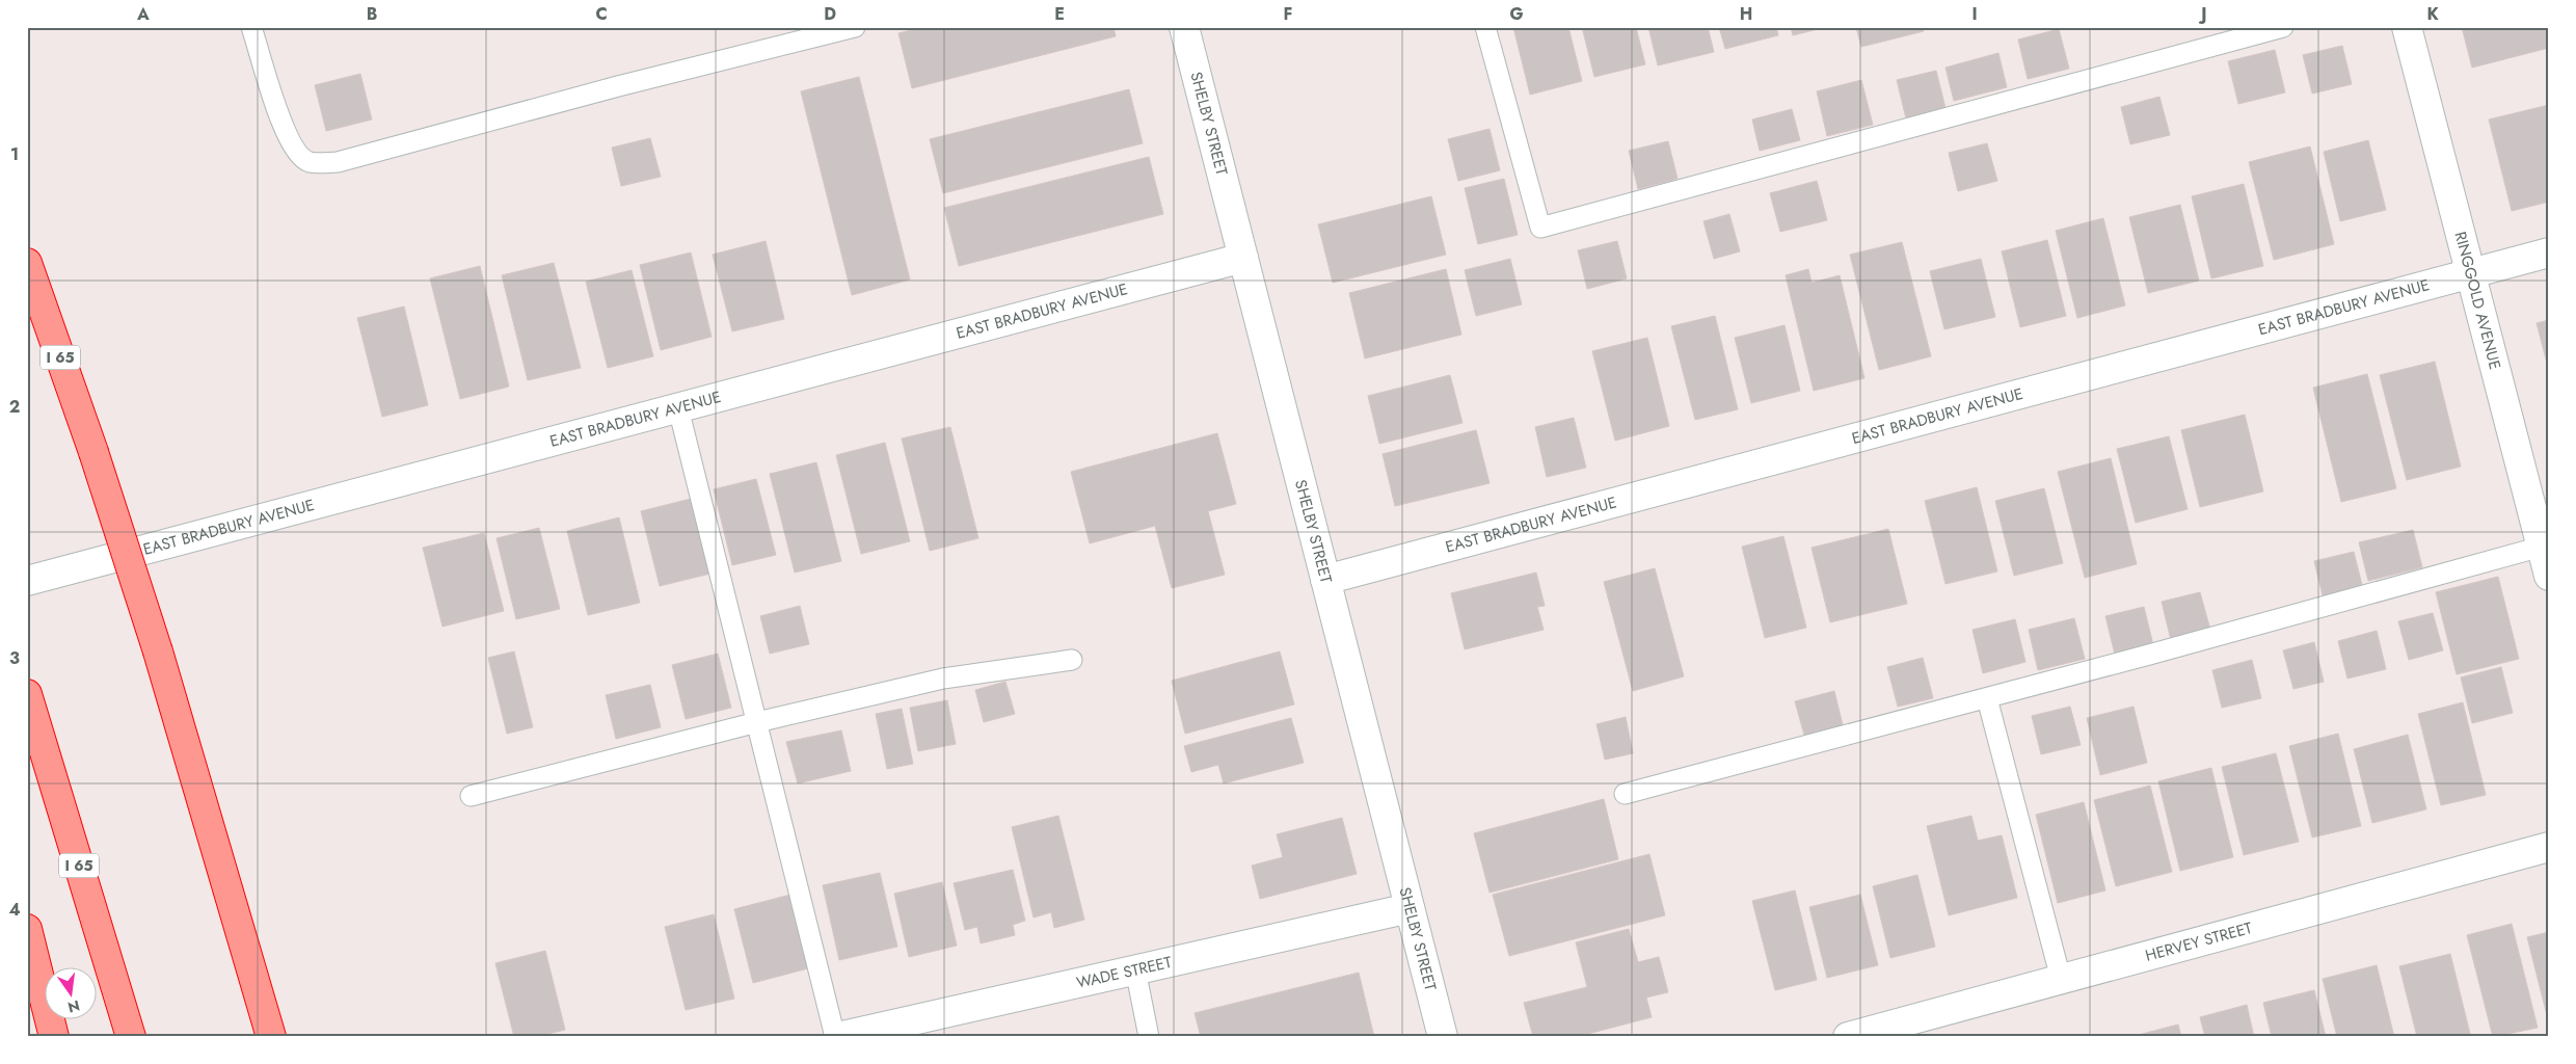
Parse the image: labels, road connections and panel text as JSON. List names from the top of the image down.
{
  "streets": {
    "highway": ["I 65"],
    "street": [
      "SHELBY STREET",
      "RINGGOLD AVENUE",
      "EAST BRADBURY AVENUE",
      "HERVEY STREET",
      "WADE STREET"
    ]
  },
  "crossings": [
    ["SHELBY STREET", "EAST BRADBURY AVENUE"],
    ["SHELBY STREET", "WADE STREET"],
    ["RINGGOLD AVENUE", "EAST BRADBURY AVENUE"]
  ],
  "north": "bottom",
  "grid": {
    "columns": [
      "A",
      "B",
      "C",
      "D",
      "E",
      "F",
      "G",
      "H",
      "I",
      "J",
      "K"
    ],
    "rows": [
      "1",
      "2",
      "3",
      "4"
    ]
  }
}
